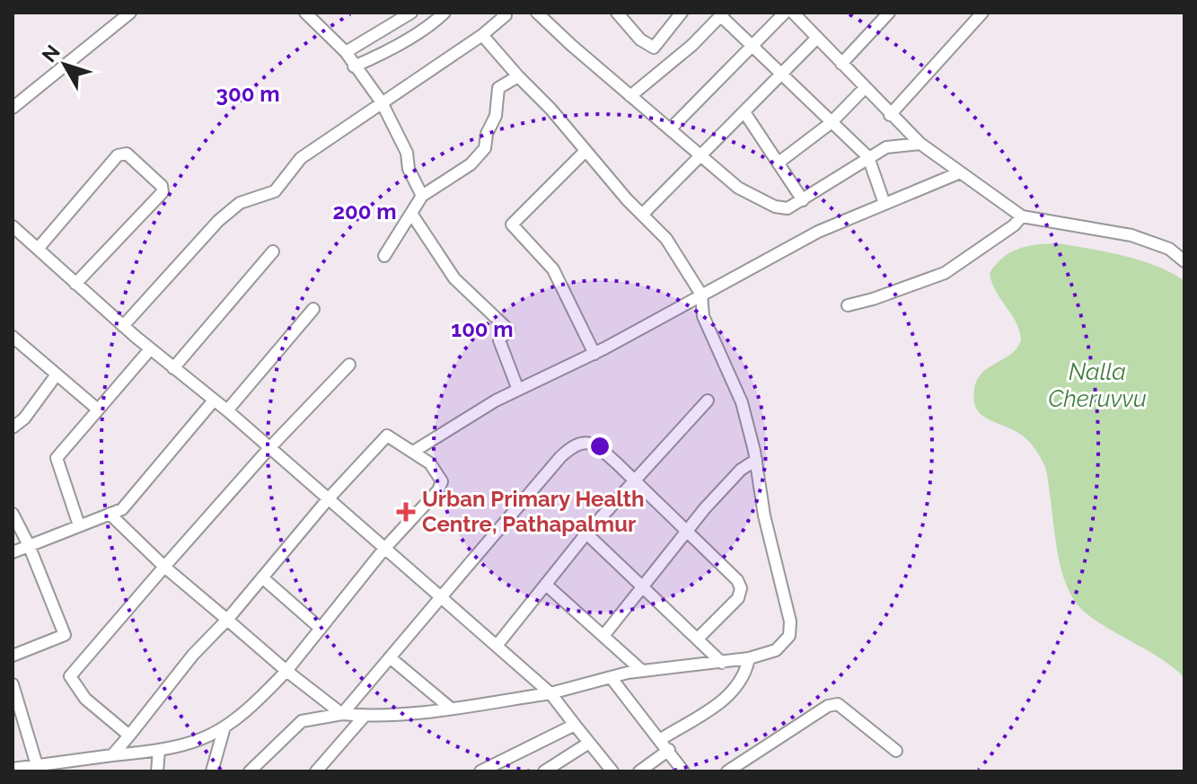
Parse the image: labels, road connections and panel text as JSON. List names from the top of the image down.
{
  "water": ["Nalla Cheruvvu"],
  "places": {
    "health": ["Urban Primary Health Centre, Pathapalmur"]
  },
  "north": "top left",
  "rings": ["300 m", "200 m", "100 m"]
}
